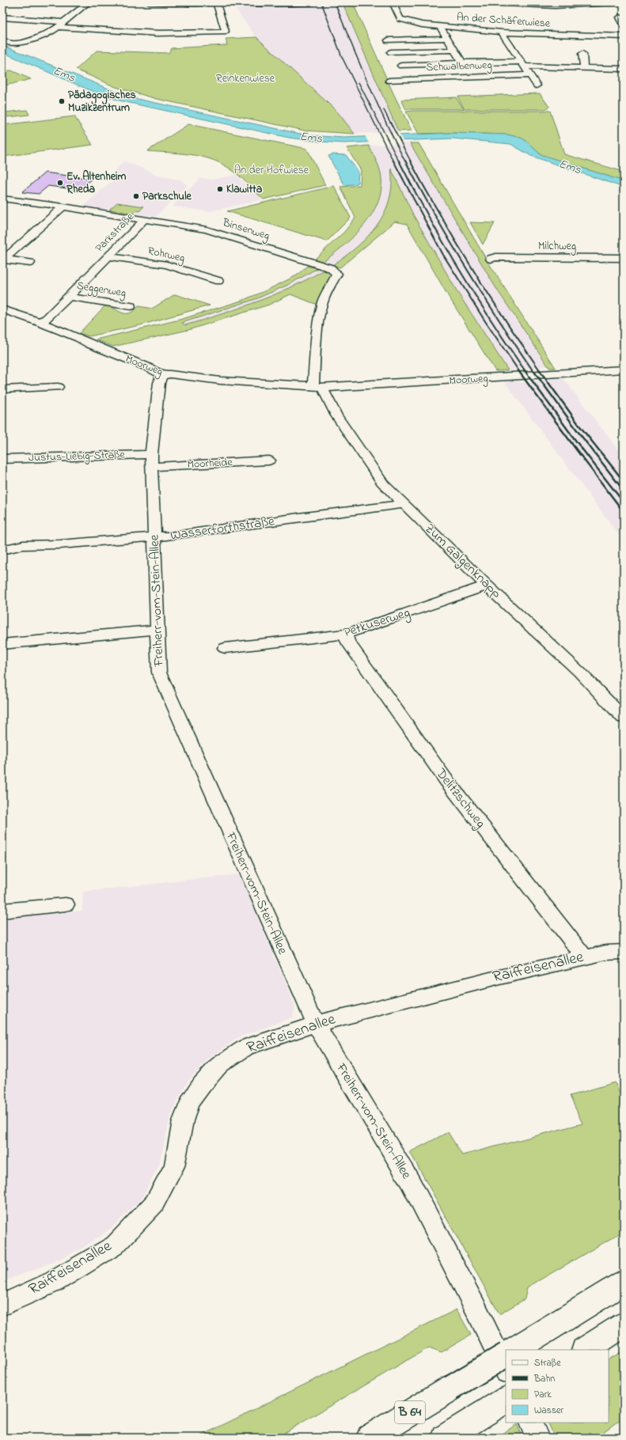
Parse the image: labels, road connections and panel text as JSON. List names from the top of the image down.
{
  "streets": {
    "main road": ["B 64"],
    "street": [
      "An der Schäferwiese",
      "Schwalbenweg",
      "Binsenweg",
      "Parkstraße",
      "Milchweg",
      "Rohrweg",
      "Seggenweg",
      "Moorweg",
      "Justus-Liebig-Straße",
      "Moorheide",
      "Wasserforthstraße",
      "Zum Galgenknapp",
      "Freiherr-vom-Stein-Allee",
      "Petkuserweg",
      "Delitzschweg",
      "Raiffeisenallee"
    ]
  },
  "crossings": [
    ["Binsenweg", "Parkstraße"],
    ["Binsenweg", "Moorweg"],
    ["Binsenweg", "Zum Galgenknapp"],
    ["Parkstraße", "Rohrweg"],
    ["Parkstraße", "Seggenweg"],
    ["Parkstraße", "Moorweg"],
    ["Moorweg", "Zum Galgenknapp"],
    ["Moorweg", "Freiherr-vom-Stein-Allee"],
    ["Justus-Liebig-Straße", "Freiherr-vom-Stein-Allee"],
    ["Moorheide", "Freiherr-vom-Stein-Allee"],
    ["Wasserforthstraße", "Zum Galgenknapp"],
    ["Wasserforthstraße", "Freiherr-vom-Stein-Allee"],
    ["Zum Galgenknapp", "Petkuserweg"],
    ["Freiherr-vom-Stein-Allee", "Raiffeisenallee"],
    ["Petkuserweg", "Delitzschweg"],
    ["Delitzschweg", "Raiffeisenallee"]
  ],
  "water": ["Ems"],
  "parks": ["Reinkenwiese", "An der Hofwiese"],
  "places": [
    "Pädagogisches Muzikzentrum",
    "Ev. Altenheim Rheda",
    "Klawitta",
    "Parkschule"
  ],
  "legend": [
    "Straße",
    "Bahn",
    "Park",
    "Wasser"
  ]
}
